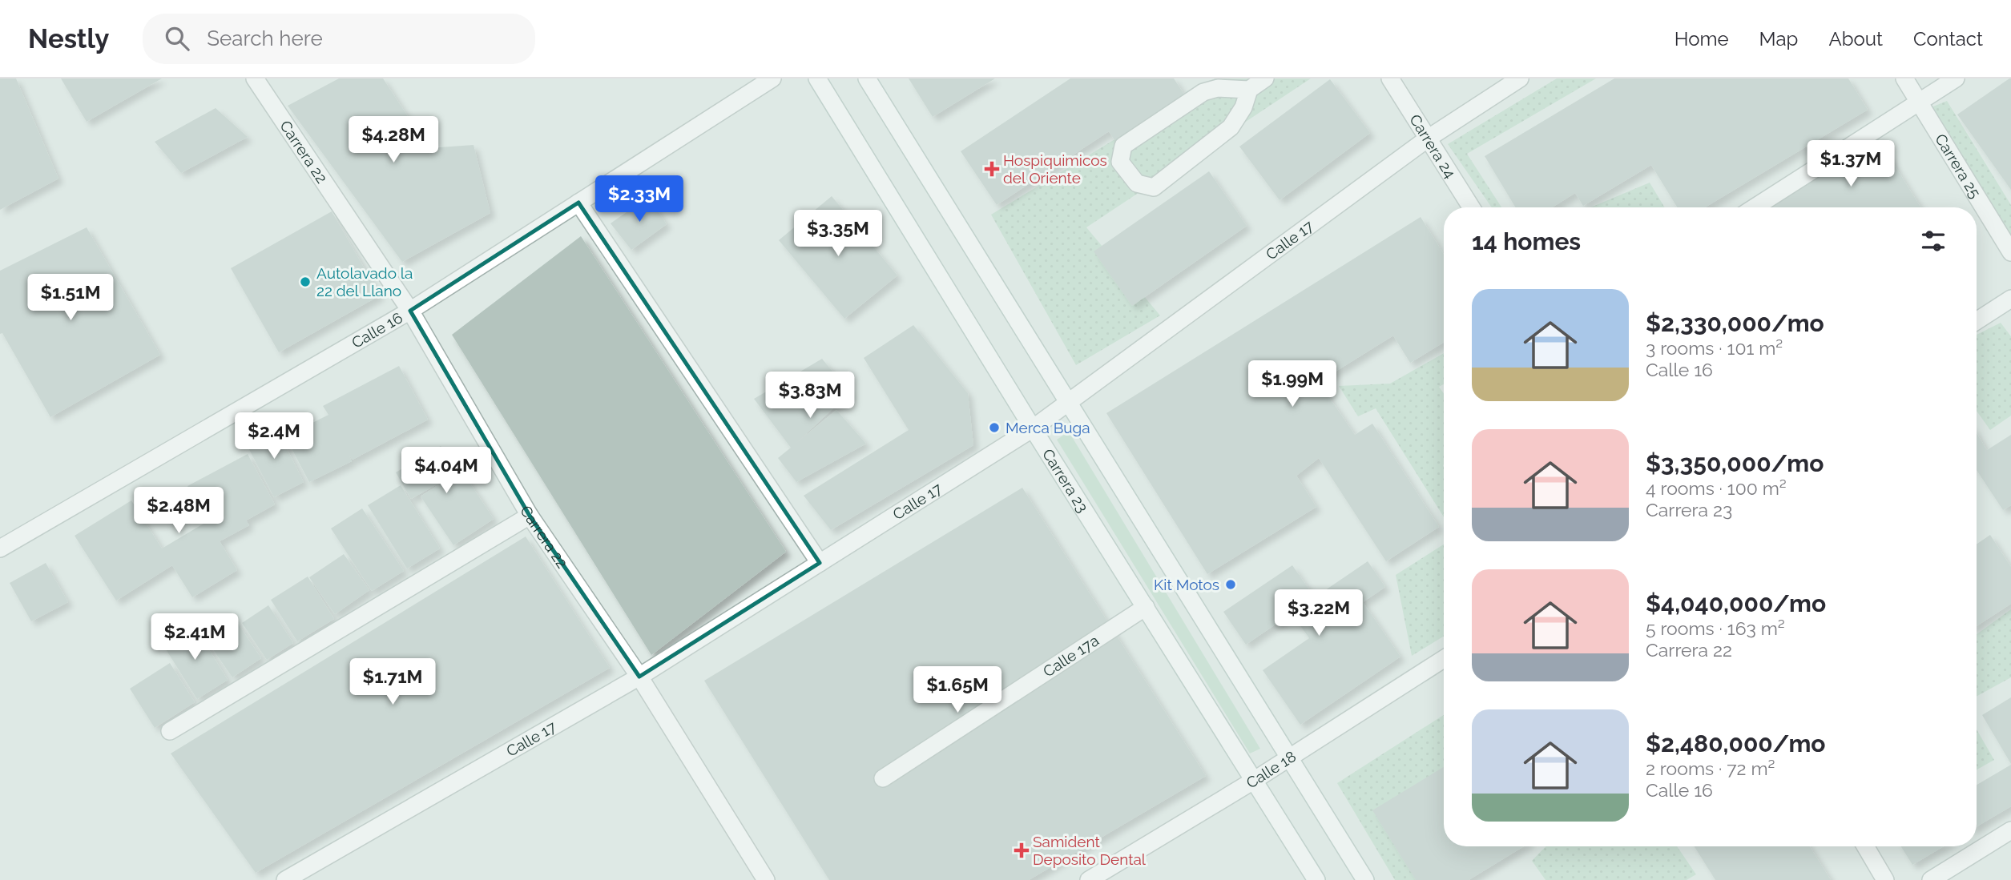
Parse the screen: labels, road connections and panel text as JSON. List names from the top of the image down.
{
  "streets": {
    "street": [
      "Carrera 24",
      "Carrera 22",
      "Carrera 25",
      "Calle 17",
      "Calle 16",
      "Carrera 23",
      "Calle 17a",
      "Calle 18"
    ]
  },
  "crossings": [
    ["Carrera 24", "Calle 17"],
    ["Carrera 22", "Calle 17"],
    ["Carrera 22", "Calle 16"],
    ["Calle 17", "Carrera 23"],
    ["Carrera 23", "Calle 17a"],
    ["Carrera 23", "Calle 18"]
  ],
  "places": {
    "health": ["Hospiquimicos del Oriente", "Samident Deposito Dental"],
    "other": ["Autolavado la 22 del Llano", "Merca Buga", "Kit Motos"]
  },
  "page": {
    "header": "Nestly",
    "search": "Search here",
    "nav": [
      "Home",
      "Map",
      "About",
      "Contact"
    ],
    "price": [
      "$4.28M",
      "$1.37M",
      "$2.33M",
      "$3.35M",
      "$1.51M",
      "$1.99M",
      "$3.83M",
      "$2.4M",
      "$4.04M",
      "$2.48M",
      "$3.22M",
      "$2.41M",
      "$1.71M",
      "$1.65M"
    ],
    "heading": "14 homes",
    "list": [
      {
        "name": "$2,330,000/mo",
        "note": "3 rooms · 101 m² · Calle 16"
      },
      {
        "name": "$3,350,000/mo",
        "note": "4 rooms · 100 m² · Carrera 23"
      },
      {
        "name": "$4,040,000/mo",
        "note": "5 rooms · 163 m² · Carrera 22"
      },
      {
        "name": "$2,480,000/mo",
        "note": "2 rooms · 72 m² · Calle 16"
      }
    ]
  }
}
